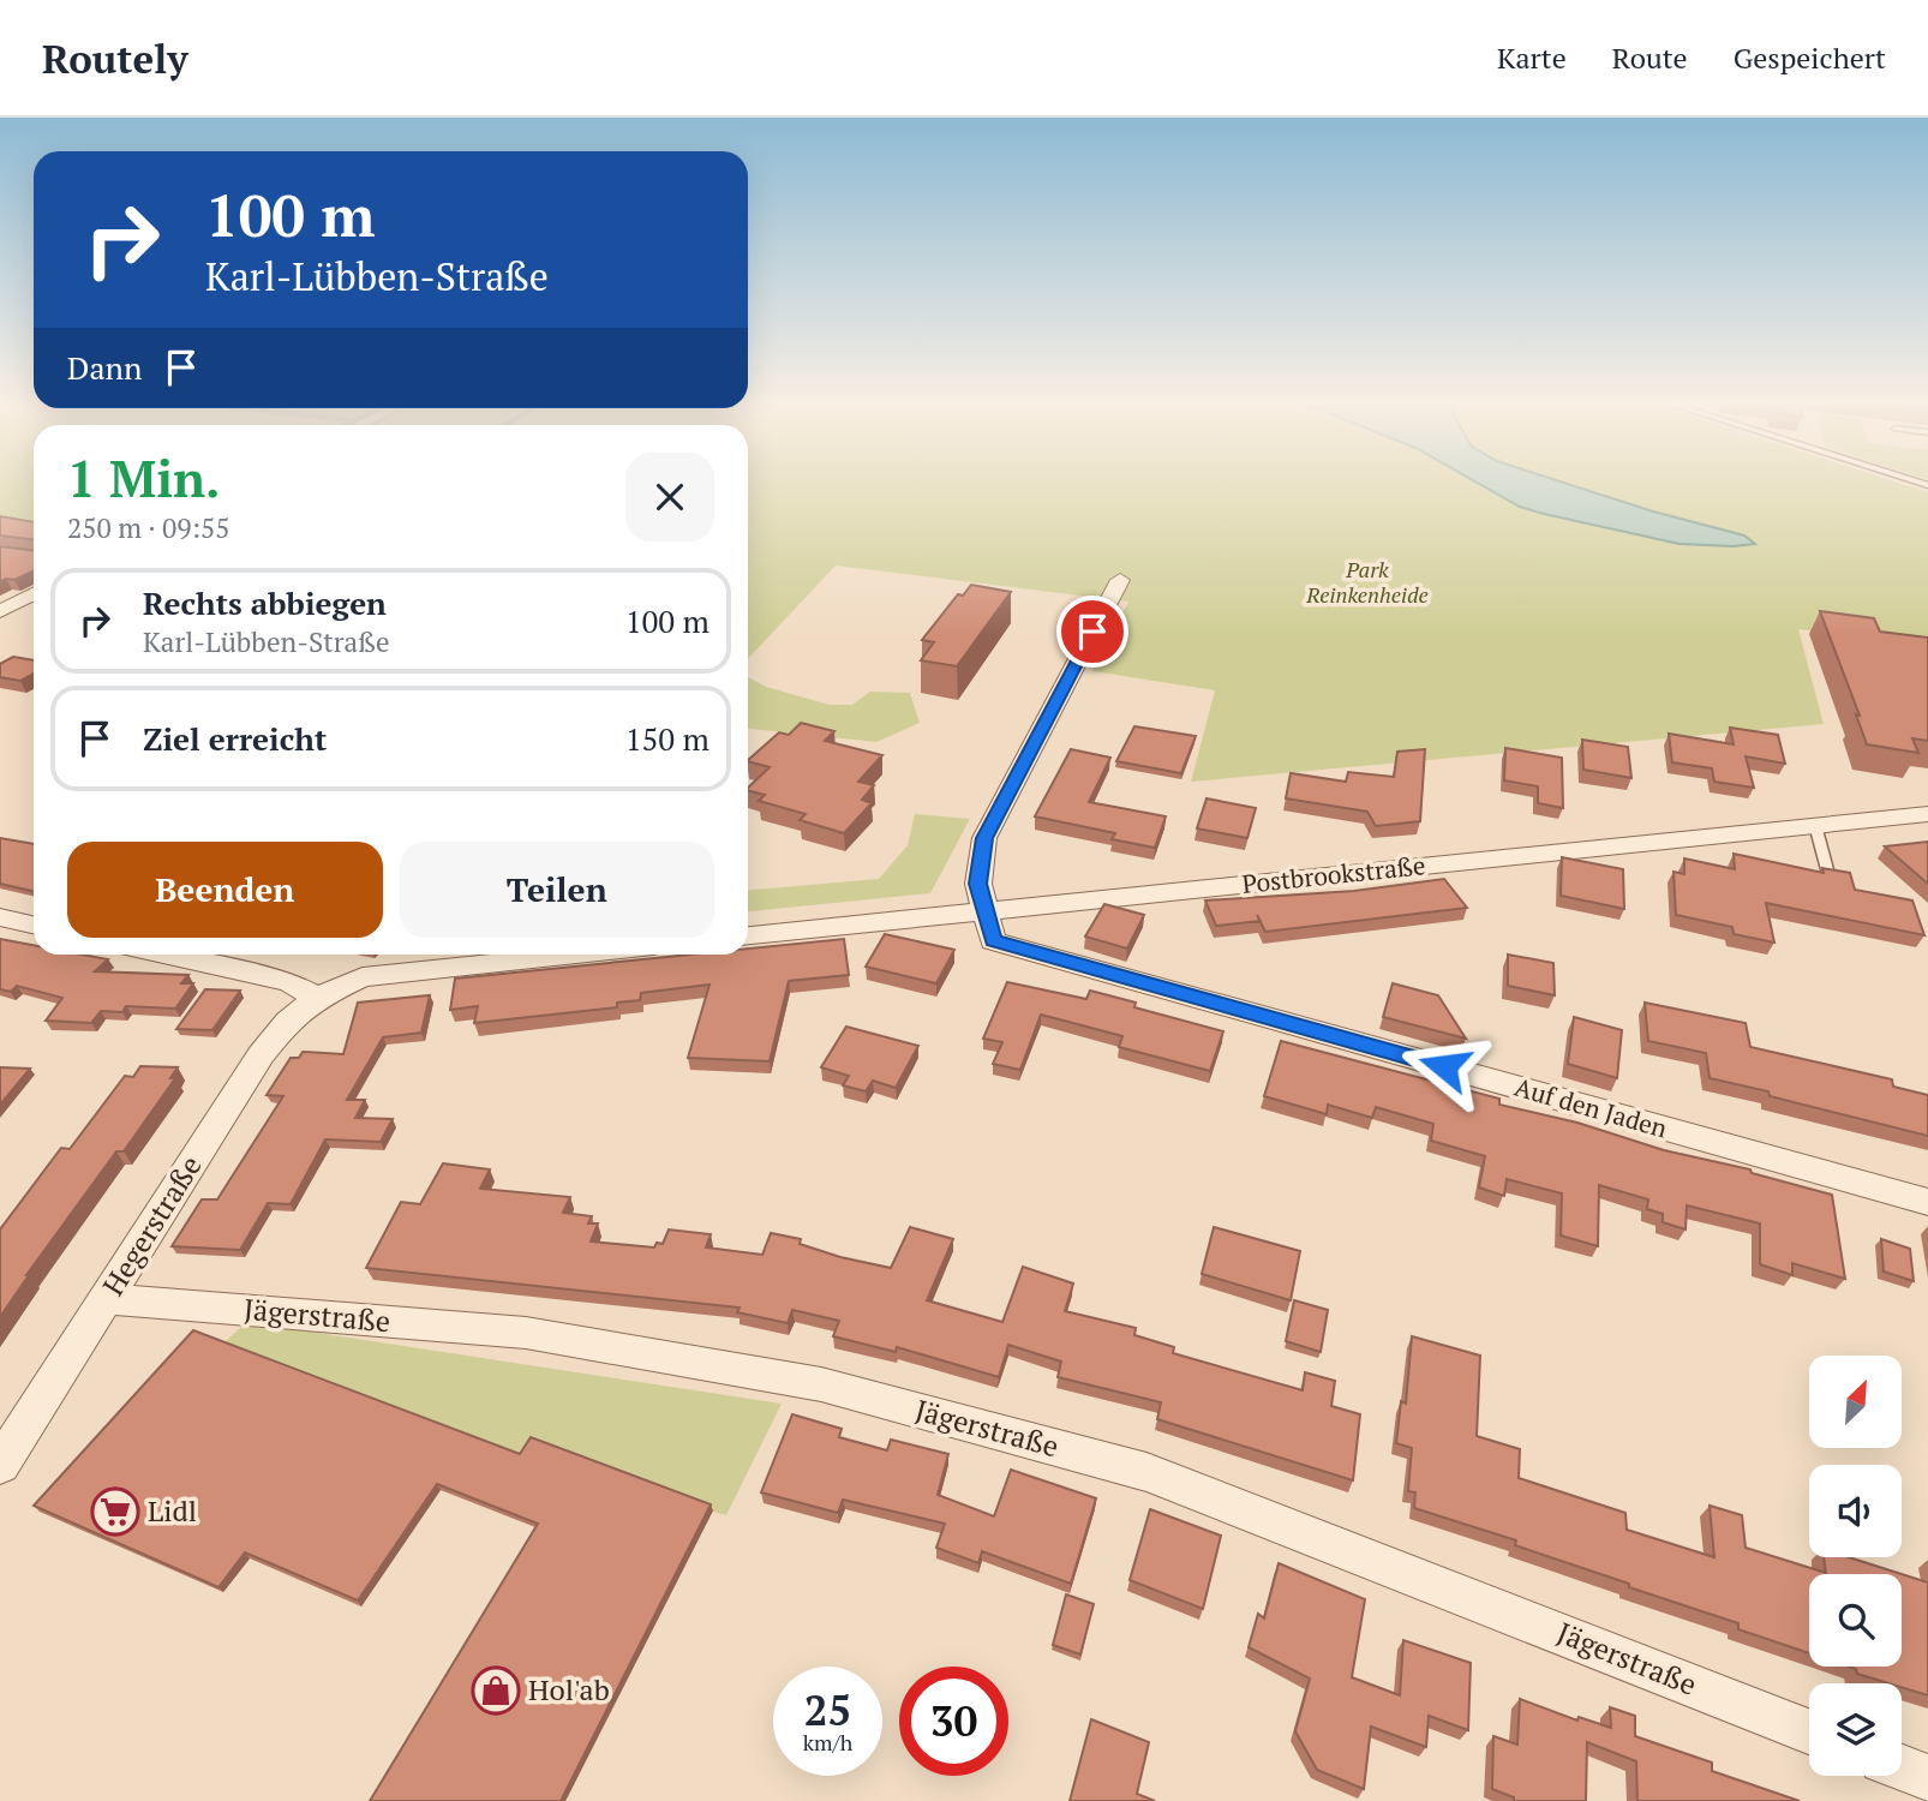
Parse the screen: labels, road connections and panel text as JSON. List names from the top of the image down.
{
  "streets": {
    "street": [
      "Postbrookstraße",
      "Auf den Jaden",
      "Hegerstraße",
      "Jägerstraße"
    ]
  },
  "crossings": [
    ["Postbrookstraße", "Auf den Jaden"],
    ["Hegerstraße", "Jägerstraße"]
  ],
  "parks": ["Park Reinkenheide"],
  "places": {
    "supermarket": ["Lidl"],
    "shop": ["Hol'ab"]
  },
  "north": "top right",
  "page": {
    "header": "Routely",
    "nav": ["Karte", "Route", "Gespeichert"],
    "turn": ["100 m", "Karl-Lübben-Straße"],
    "then": "Dann",
    "heading": ["1 Min.", "250 m · 09:55"],
    "list": [
      {
        "name": "Rechts abbiegen",
        "note": "Karl-Lübben-Straße",
        "value": "100 m"
      },
      {
        "name": "Ziel erreicht",
        "value": "150 m"
      }
    ],
    "buttons": ["Beenden", "Teilen"],
    "speed": "25 km/h",
    "limit": "30"
  }
}
